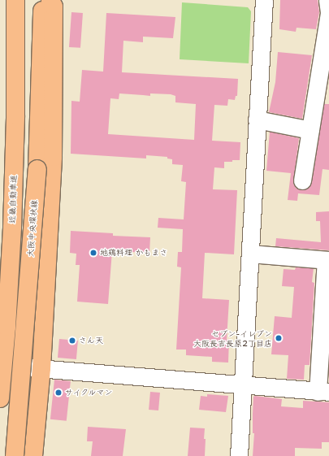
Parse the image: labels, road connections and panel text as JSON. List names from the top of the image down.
{
  "streets": {
    "main road": ["近畿自動車道", "大阪中央環状線"]
  },
  "places": [
    "地鶏料理 かもまさ",
    "セブン-イレブン 大阪長吉長原2丁目店",
    "さん天",
    "サイクルマン"
  ]
}
